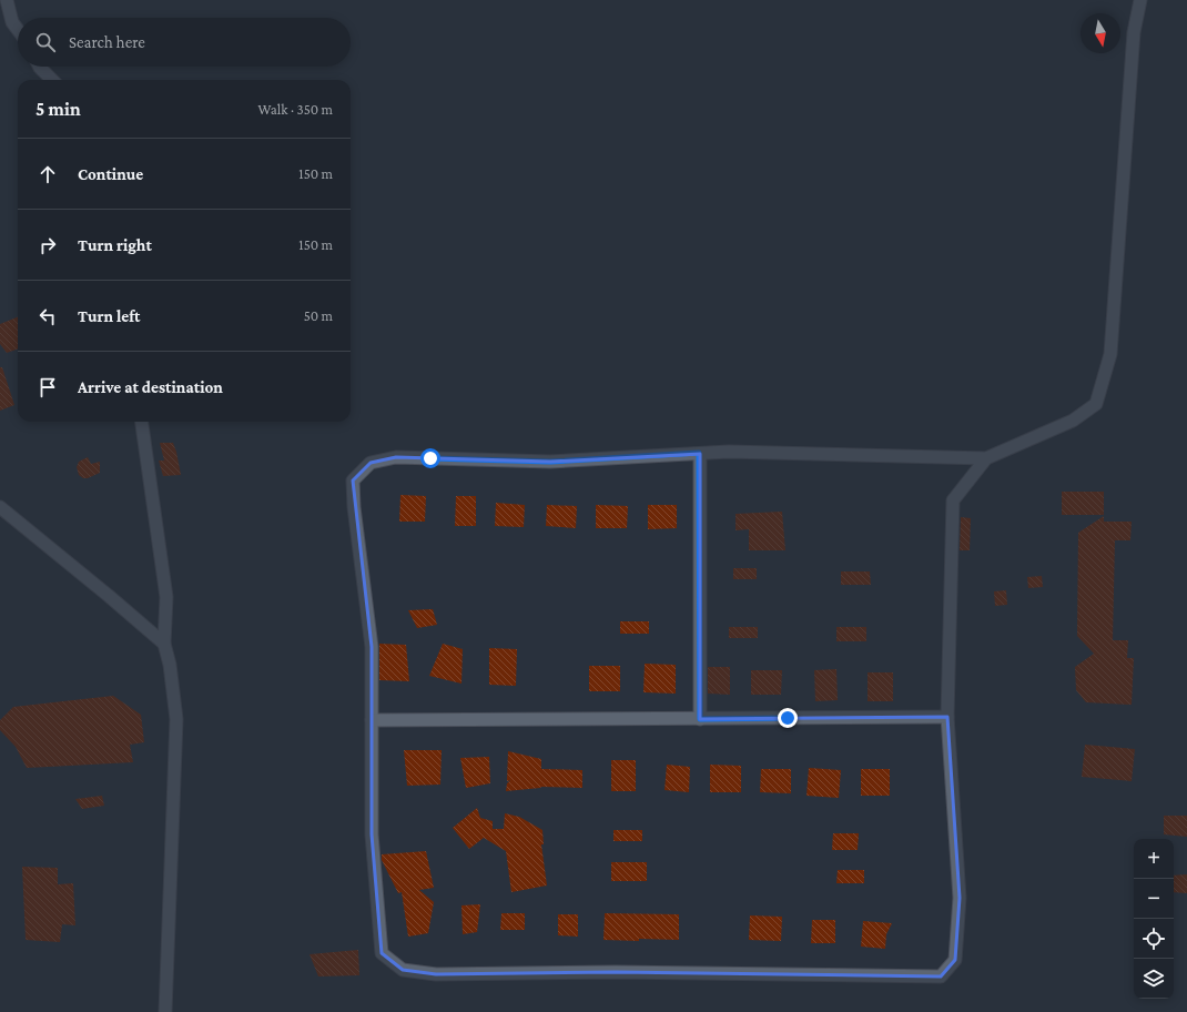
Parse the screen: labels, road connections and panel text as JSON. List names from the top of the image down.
{
  "north": "bottom",
  "page": {
    "search": "Search here",
    "heading": ["5 min", "Walk · 350 m"],
    "list": [
      ["Continue", "150 m"],
      ["Turn right", "150 m"],
      ["Turn left", "50 m"],
      "Arrive at destination"
    ],
    "map_buttons": ["+", "−"]
  }
}
